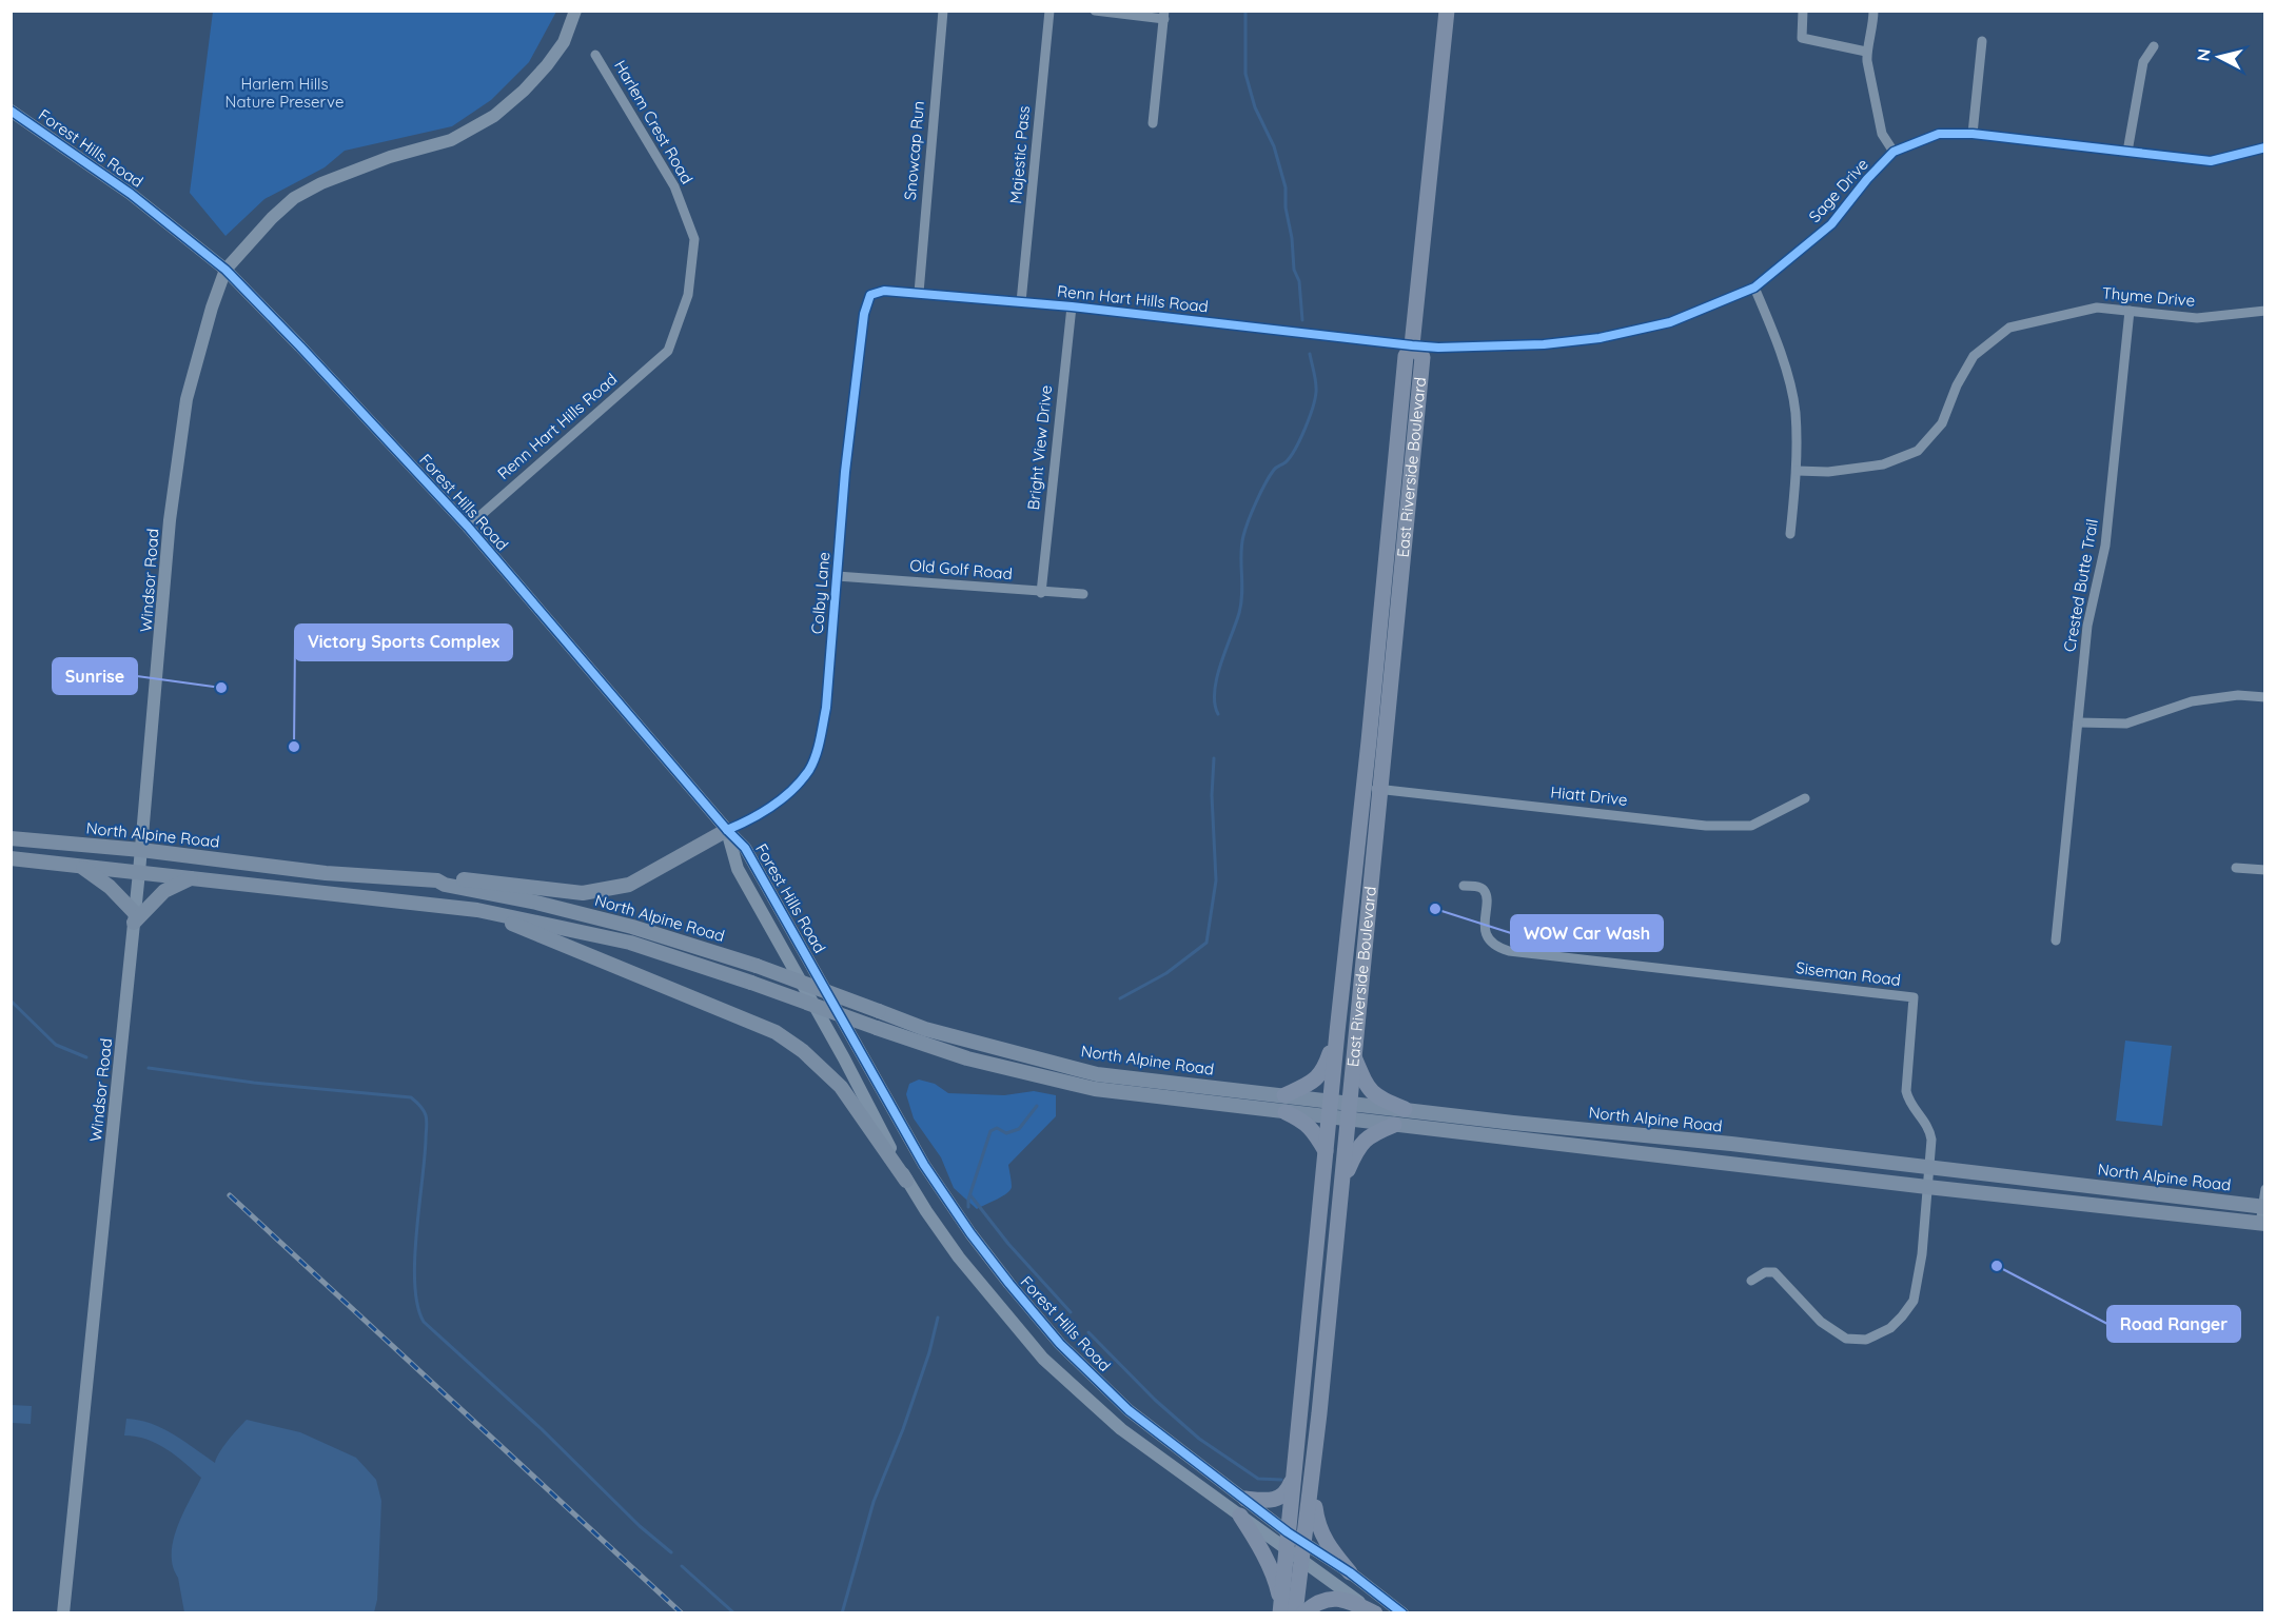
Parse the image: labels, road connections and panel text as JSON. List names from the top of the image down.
{
  "streets": {
    "main road": ["East Riverside Boulevard", "North Alpine Road"],
    "street": [
      "Harlem Crest Road",
      "Forest Hills Road",
      "Snowcap Run",
      "Majestic Pass",
      "Sage Drive",
      "Thyme Drive",
      "Renn Hart Hills Road",
      "Bright View Drive",
      "Old Golf Road",
      "Windsor Road",
      "Crested Butte Trail",
      "Colby Lane",
      "Hiatt Drive",
      "Siseman Road"
    ]
  },
  "crossings": [
    ["Harlem Crest Road", "Renn Hart Hills Road"],
    ["Forest Hills Road", "Renn Hart Hills Road"],
    ["Forest Hills Road", "East Riverside Boulevard"],
    ["Forest Hills Road", "Windsor Road"],
    ["Forest Hills Road", "Colby Lane"],
    ["Snowcap Run", "Renn Hart Hills Road"],
    ["Majestic Pass", "Renn Hart Hills Road"],
    ["Sage Drive", "Renn Hart Hills Road"],
    ["Sage Drive", "East Riverside Boulevard"],
    ["Thyme Drive", "Crested Butte Trail"],
    ["Renn Hart Hills Road", "Bright View Drive"],
    ["Renn Hart Hills Road", "East Riverside Boulevard"],
    ["Renn Hart Hills Road", "Colby Lane"],
    ["Bright View Drive", "Old Golf Road"],
    ["East Riverside Boulevard", "Hiatt Drive"],
    ["East Riverside Boulevard", "North Alpine Road"],
    ["Old Golf Road", "Colby Lane"],
    ["Windsor Road", "North Alpine Road"],
    ["North Alpine Road", "Siseman Road"]
  ],
  "parks": ["Harlem Hills Nature Preserve"],
  "places": [
    "Sunrise",
    "Victory Sports Complex",
    "WOW Car Wash",
    "Road Ranger"
  ],
  "north": "left"
}
